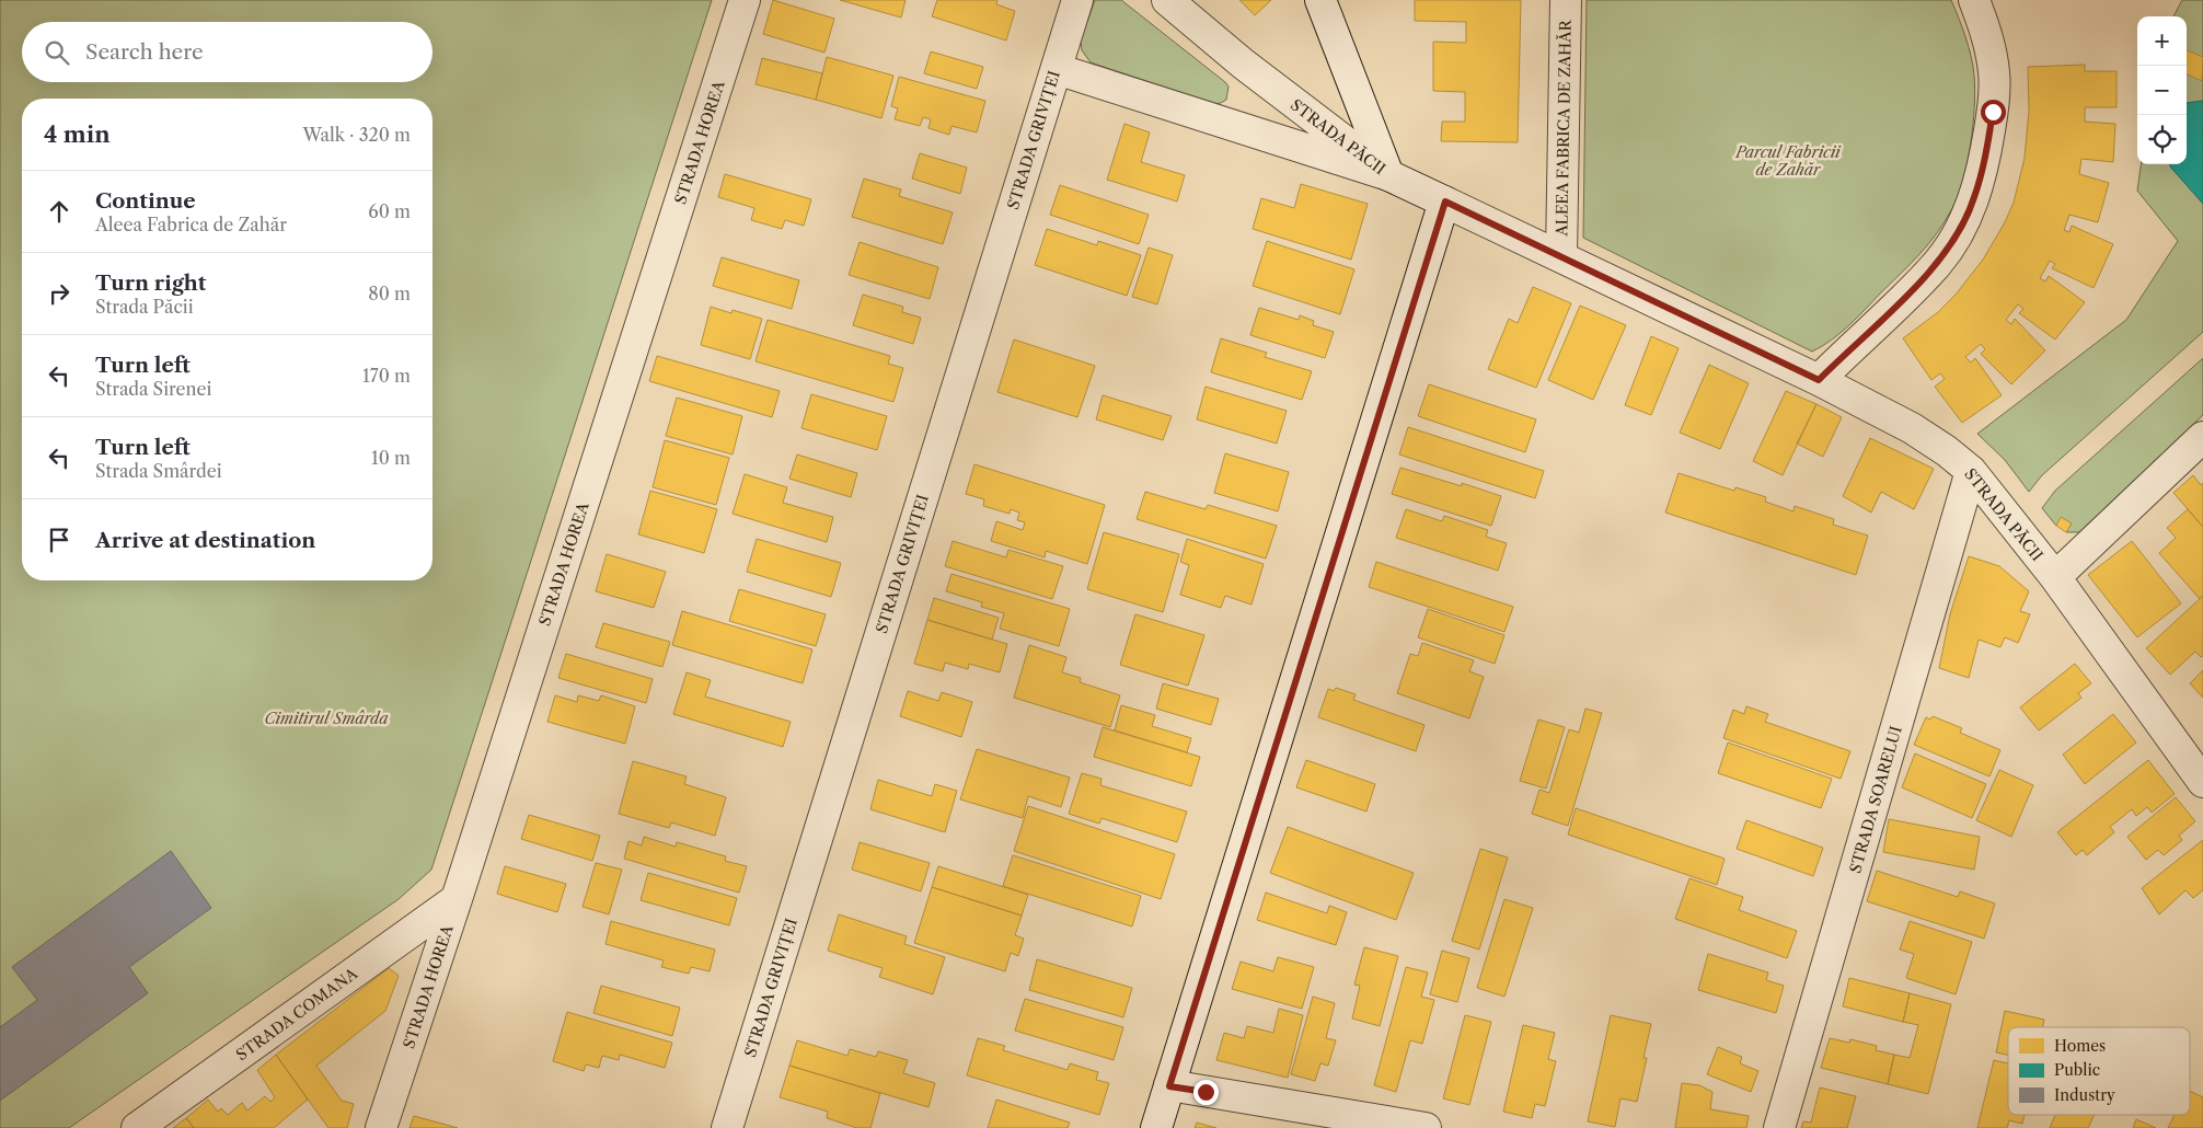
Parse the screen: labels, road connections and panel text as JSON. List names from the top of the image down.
{
  "streets": {
    "street": [
      "ALEEA FABRICA DE ZAHĂR",
      "STRADA PĂCII",
      "STRADA GRIVIȚEI",
      "STRADA HOREA",
      "STRADA SOARELUI",
      "STRADA COMANA"
    ]
  },
  "crossings": [
    ["ALEEA FABRICA DE ZAHĂR", "STRADA PĂCII"],
    ["STRADA PĂCII", "STRADA SOARELUI"],
    ["STRADA HOREA", "STRADA COMANA"]
  ],
  "parks": ["Parcul Fabricii de Zahăr", "Cimitirul Smârda"],
  "legend": ["Homes", "Public", "Industry"],
  "page": {
    "map_buttons": ["+", "−"],
    "search": "Search here",
    "heading": ["4 min", "Walk · 320 m"],
    "list": [
      ["Continue", "Aleea Fabrica de Zahăr", "60 m"],
      ["Turn right", "Strada Păcii", "80 m"],
      ["Turn left", "Strada Sirenei", "170 m"],
      ["Turn left", "Strada Smârdei", "10 m"],
      "Arrive at destination"
    ]
  }
}
